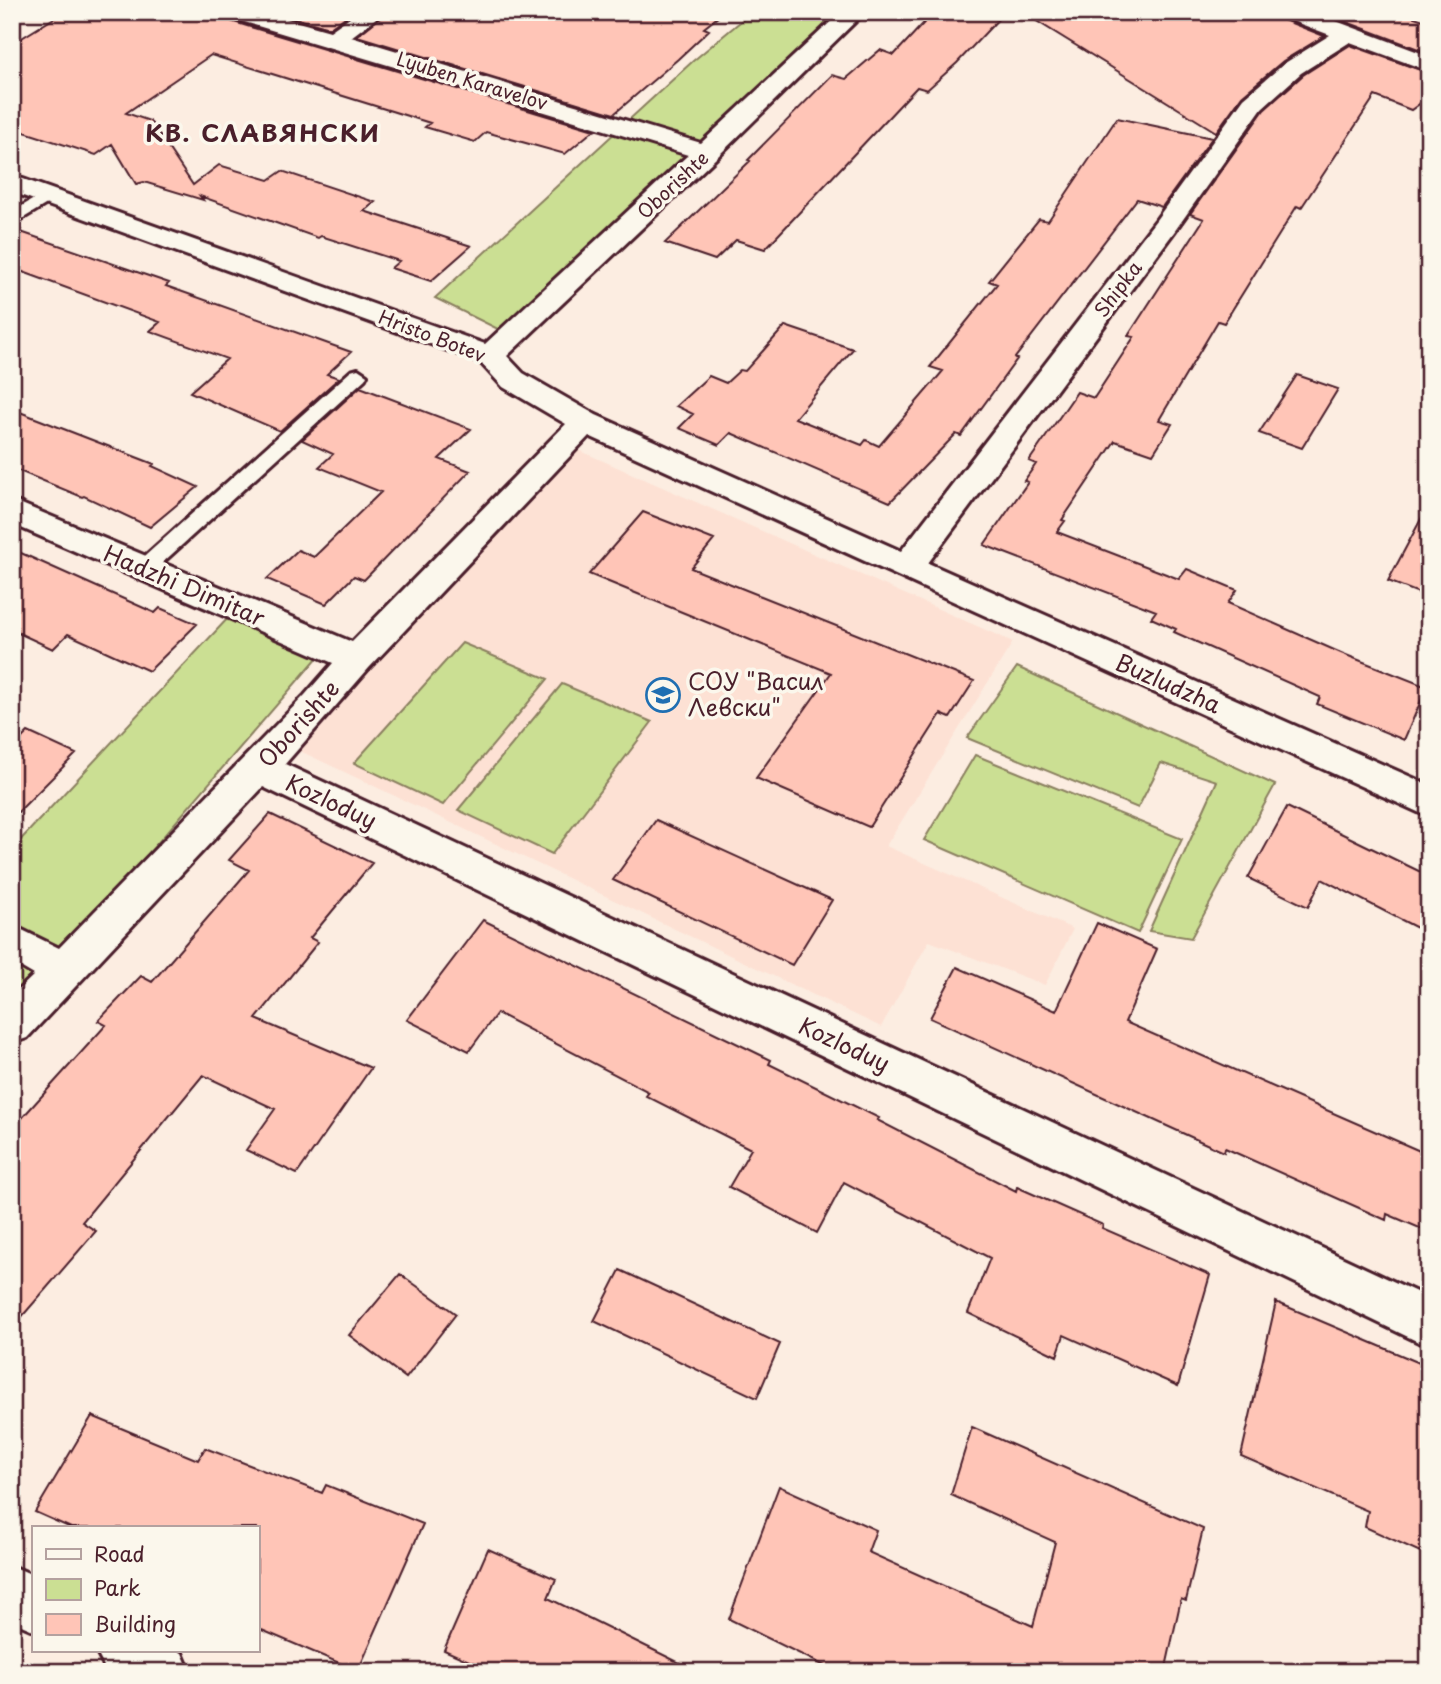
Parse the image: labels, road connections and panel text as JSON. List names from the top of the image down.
{
  "streets": {
    "street": [
      "Lyuben Karavelov",
      "Oborishte",
      "Shipka",
      "Hristo Botev",
      "Hadzhi Dimitar",
      "Buzludzha",
      "Kozloduy"
    ]
  },
  "crossings": [
    ["Lyuben Karavelov", "Oborishte"],
    ["Oborishte", "Hristo Botev"],
    ["Oborishte", "Hadzhi Dimitar"],
    ["Oborishte", "Kozloduy"],
    ["Shipka", "Hristo Botev"],
    ["Shipka", "Buzludzha"],
    ["Hristo Botev", "Buzludzha"]
  ],
  "districts": ["КВ. СЛАВЯНСКИ"],
  "places": {
    "school or university": ["СОУ \"Васил Левски\""]
  },
  "legend": ["Road", "Park", "Building"]
}
